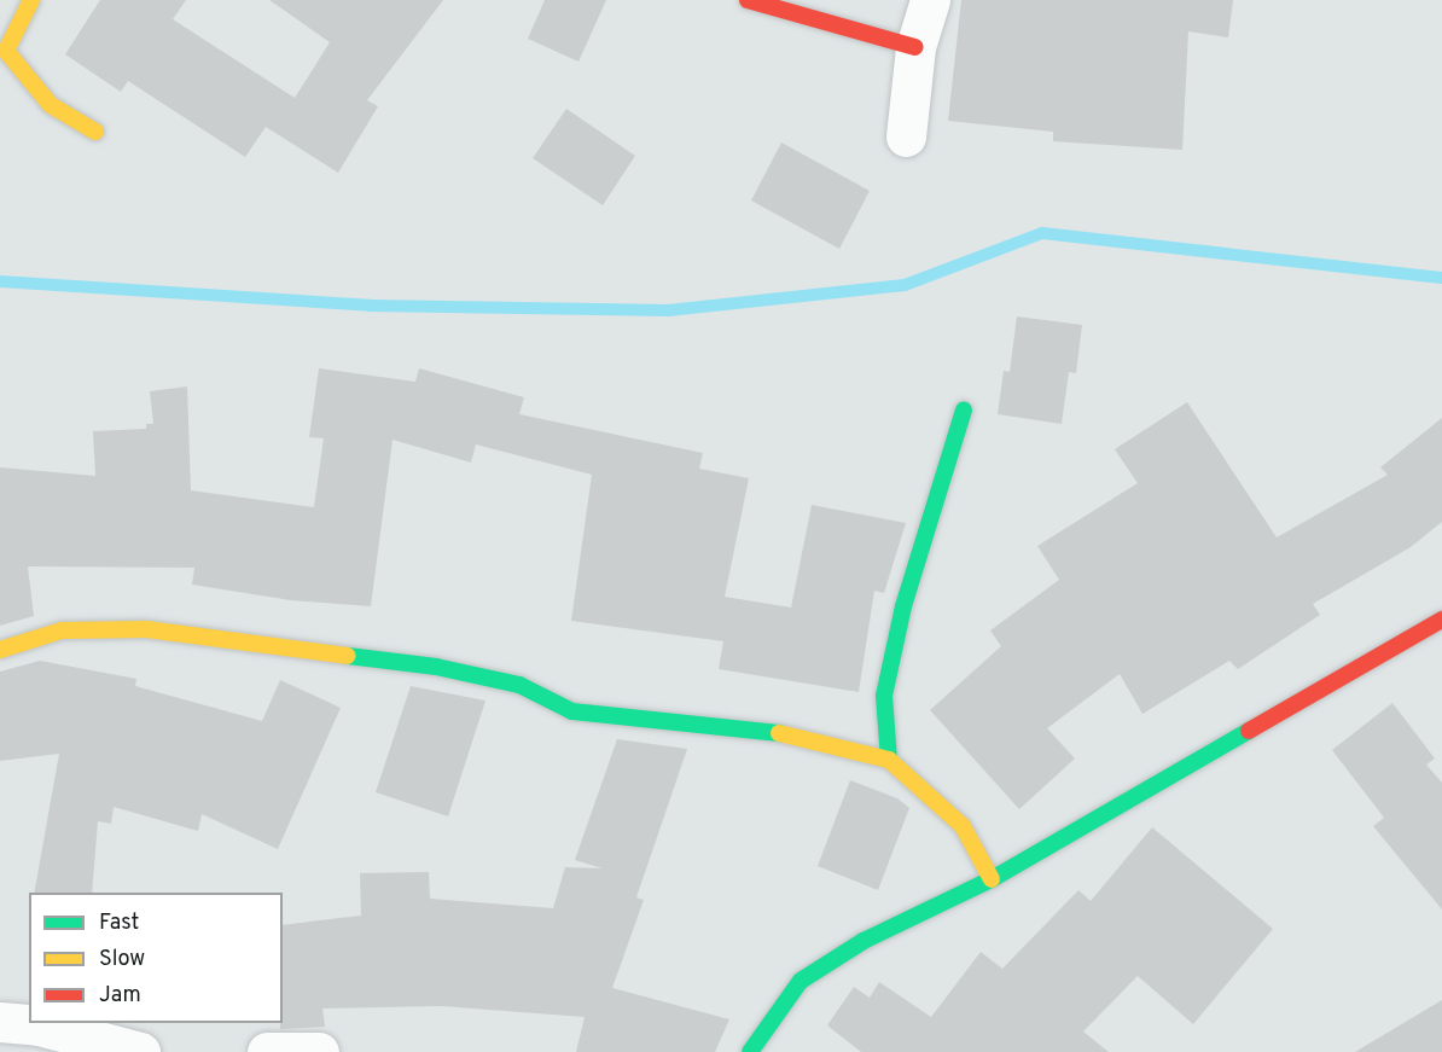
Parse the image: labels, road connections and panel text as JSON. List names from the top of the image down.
{
  "legend": ["Fast", "Slow", "Jam"]
}
